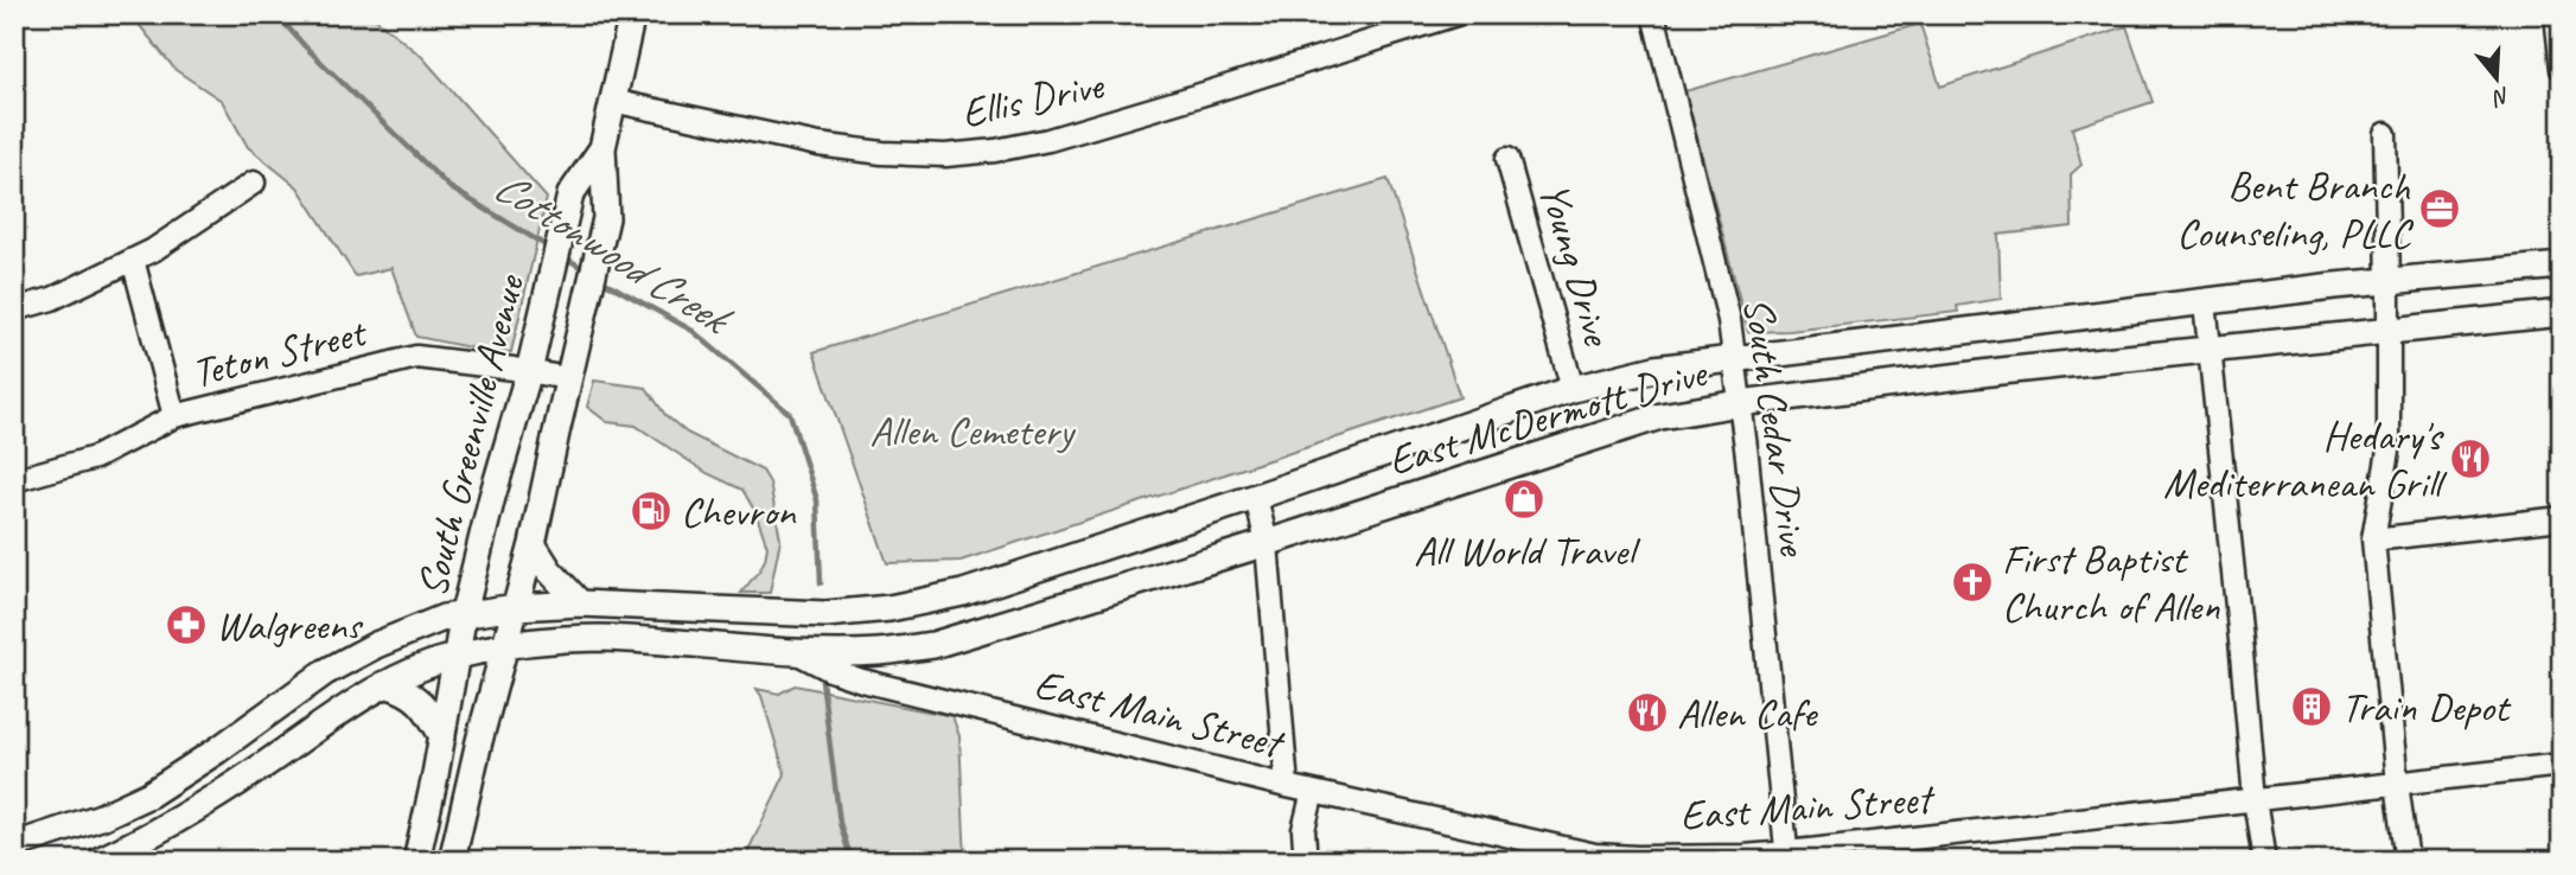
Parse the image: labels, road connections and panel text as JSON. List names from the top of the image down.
{
  "streets": {
    "main road": ["East McDermott Drive", "South Greenville Avenue", "East Main Street"],
    "street": [
      "Ellis Drive",
      "Young Drive",
      "Teton Street",
      "South Cedar Drive"
    ]
  },
  "crossings": [
    ["Ellis Drive", "South Greenville Avenue"],
    ["Young Drive", "East McDermott Drive"],
    ["Teton Street", "South Greenville Avenue"],
    ["East McDermott Drive", "South Cedar Drive"],
    ["East McDermott Drive", "East Main Street"],
    ["South Cedar Drive", "East Main Street"],
    ["South Greenville Avenue", "East Main Street"]
  ],
  "water": ["Cottonwood Creek"],
  "parks": ["Allen Cemetery"],
  "places": {
    "office": ["Bent Branch Counseling, PLLC"],
    "restaurant": ["Hedary's Mediterranean Grill", "Allen Cafe"],
    "shop": ["All World Travel"],
    "fuel station": ["Chevron"],
    "church": ["First Baptist Church of Allen"],
    "pharmacy": ["Walgreens"],
    "building": ["Train Depot"]
  },
  "north": "bottom"
}
